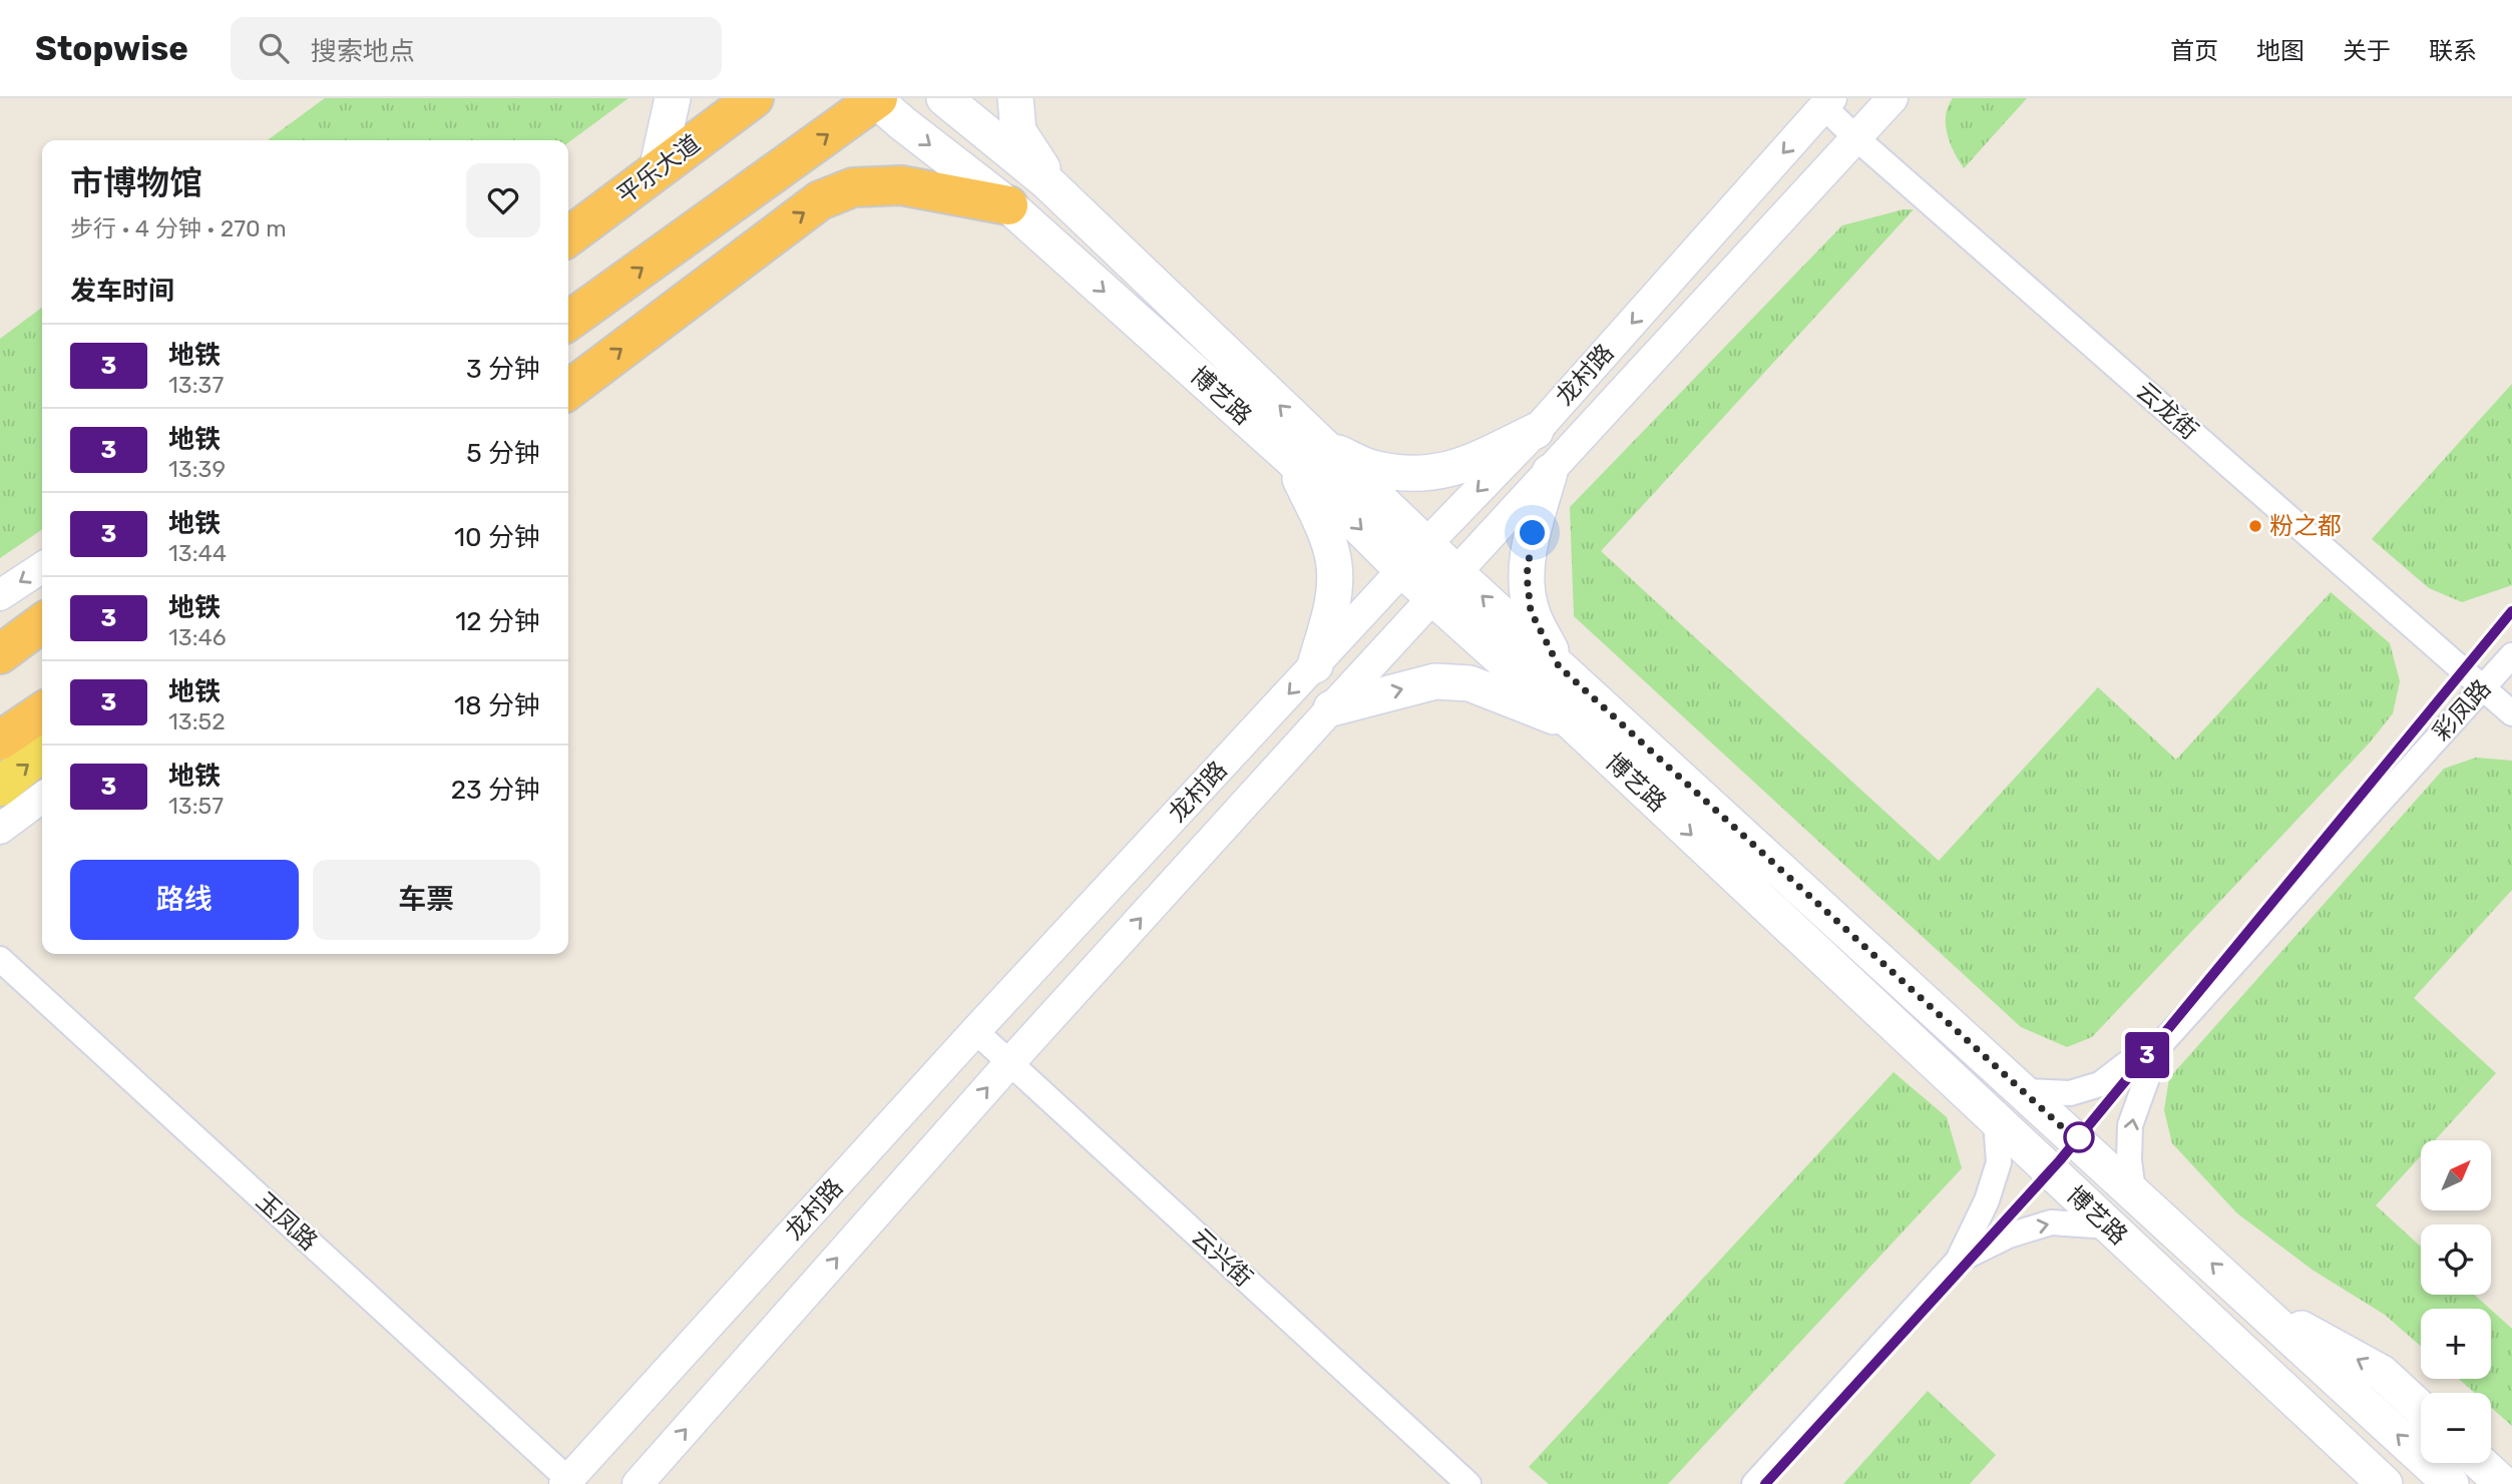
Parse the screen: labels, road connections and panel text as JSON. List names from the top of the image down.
{
  "streets": {
    "highway": ["平乐大道"],
    "main road": ["博艺路"],
    "street": [
      "龙村路",
      "云龙街",
      "彩凤路",
      "玉凤路",
      "云兴街"
    ]
  },
  "crossings": [
    ["龙村路", "博艺路"],
    ["龙村路", "云龙街"],
    ["龙村路", "玉凤路"],
    ["龙村路", "云兴街"],
    ["云龙街", "彩凤路"]
  ],
  "places": ["粉之都"],
  "lines": ["metro line 3"],
  "north": "top right",
  "page": {
    "header": "Stopwise",
    "search": "搜索地点",
    "nav": [
      "首页",
      "地图",
      "关于",
      "联系"
    ],
    "on_map": "3",
    "heading": [
      ["市博物馆", "步行 · 4 分钟 · 270 m"],
      "发车时间"
    ],
    "list": [
      {
        "mark": "3",
        "name": "地铁",
        "note": "13:37",
        "value": "3 分钟"
      },
      {
        "mark": "3",
        "name": "地铁",
        "note": "13:39",
        "value": "5 分钟"
      },
      {
        "mark": "3",
        "name": "地铁",
        "note": "13:44",
        "value": "10 分钟"
      },
      {
        "mark": "3",
        "name": "地铁",
        "note": "13:46",
        "value": "12 分钟"
      },
      {
        "mark": "3",
        "name": "地铁",
        "note": "13:52",
        "value": "18 分钟"
      },
      {
        "mark": "3",
        "name": "地铁",
        "note": "13:57",
        "value": "23 分钟"
      }
    ],
    "buttons": ["路线", "车票"],
    "map_buttons": ["+", "−"]
  }
}
